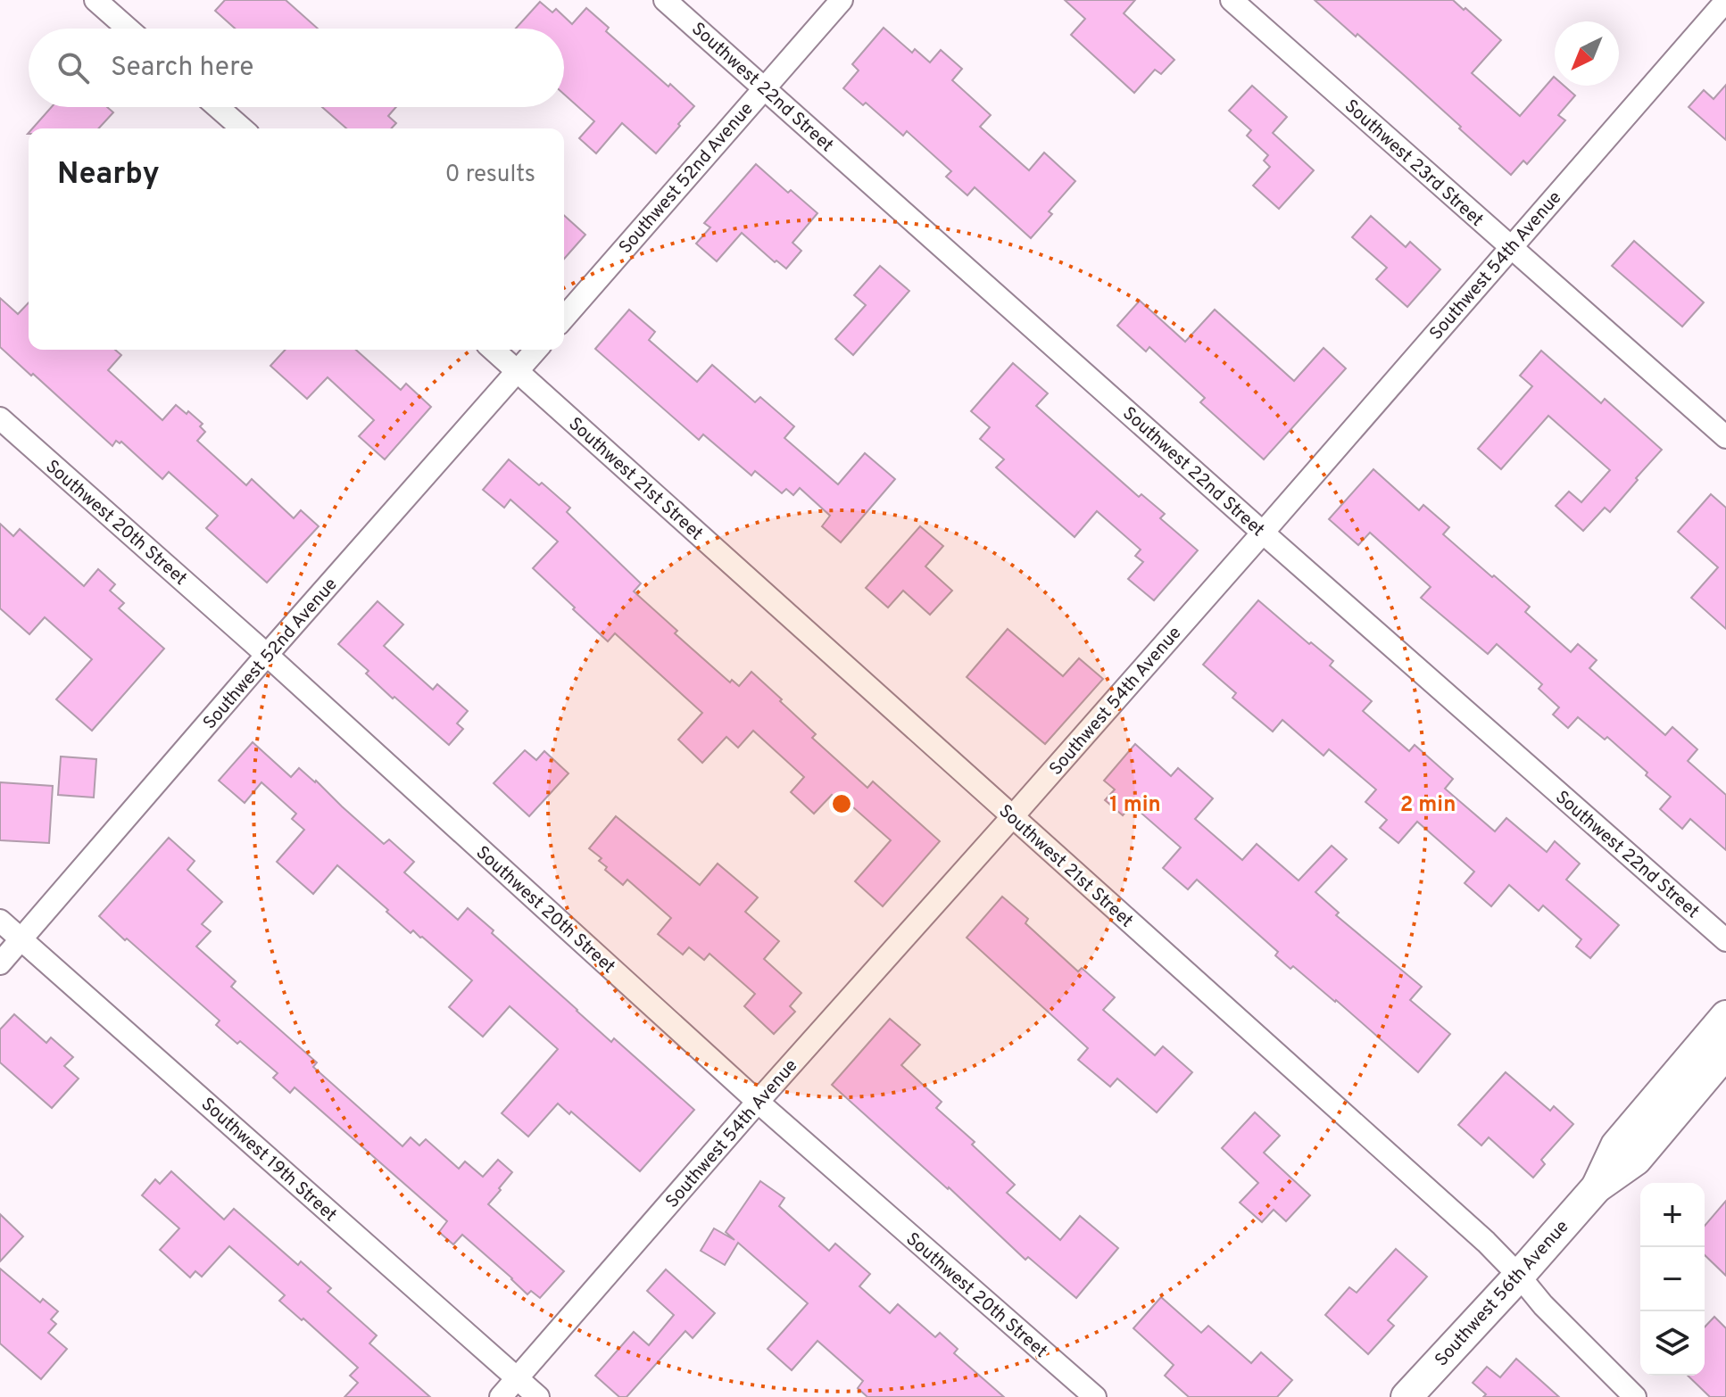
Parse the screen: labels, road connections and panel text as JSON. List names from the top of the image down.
{
  "streets": {
    "street": [
      "Southwest 22nd Street",
      "Southwest 23rd Street",
      "Southwest 52nd Avenue",
      "Southwest 54th Avenue",
      "Southwest 21st Street",
      "Southwest 20th Street",
      "Southwest 19th Street",
      "Southwest 56th Avenue"
    ]
  },
  "crossings": [
    ["Southwest 22nd Street", "Southwest 52nd Avenue"],
    ["Southwest 22nd Street", "Southwest 54th Avenue"],
    ["Southwest 23rd Street", "Southwest 54th Avenue"],
    ["Southwest 52nd Avenue", "Southwest 21st Street"],
    ["Southwest 52nd Avenue", "Southwest 20th Street"],
    ["Southwest 52nd Avenue", "Southwest 19th Street"],
    ["Southwest 54th Avenue", "Southwest 21st Street"],
    ["Southwest 54th Avenue", "Southwest 20th Street"],
    ["Southwest 54th Avenue", "Southwest 19th Street"],
    ["Southwest 21st Street", "Southwest 56th Avenue"]
  ],
  "north": "bottom left",
  "page": {
    "search": "Search here",
    "heading": ["Nearby", "0 results"],
    "map_buttons": ["+", "−"]
  },
  "rings": ["1 min", "2 min"]
}
